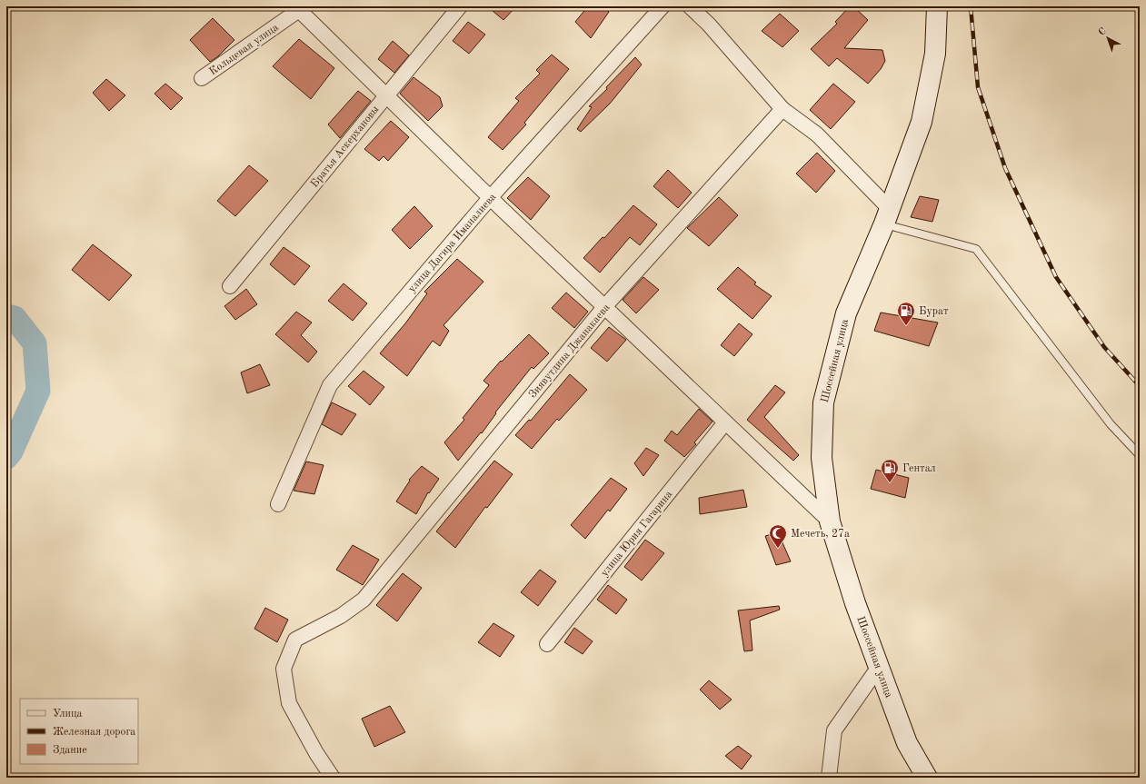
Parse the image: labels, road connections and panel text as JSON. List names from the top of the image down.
{
  "streets": {
    "main road": ["Шоссейная улица"],
    "street": [
      "Кольцевая улица",
      "Братья Аскерхановы",
      "улица Дагира Иманалиева",
      "Зиявутдина Джанакаева",
      "улица Юрия Гагарина"
    ]
  },
  "places": {
    "fuel station": ["Бурат", "Гентал"],
    "mosque": ["Мечеть, 27а"]
  },
  "legend": ["Улица", "Железная дорога", "Здание"],
  "north": "top left"
}
